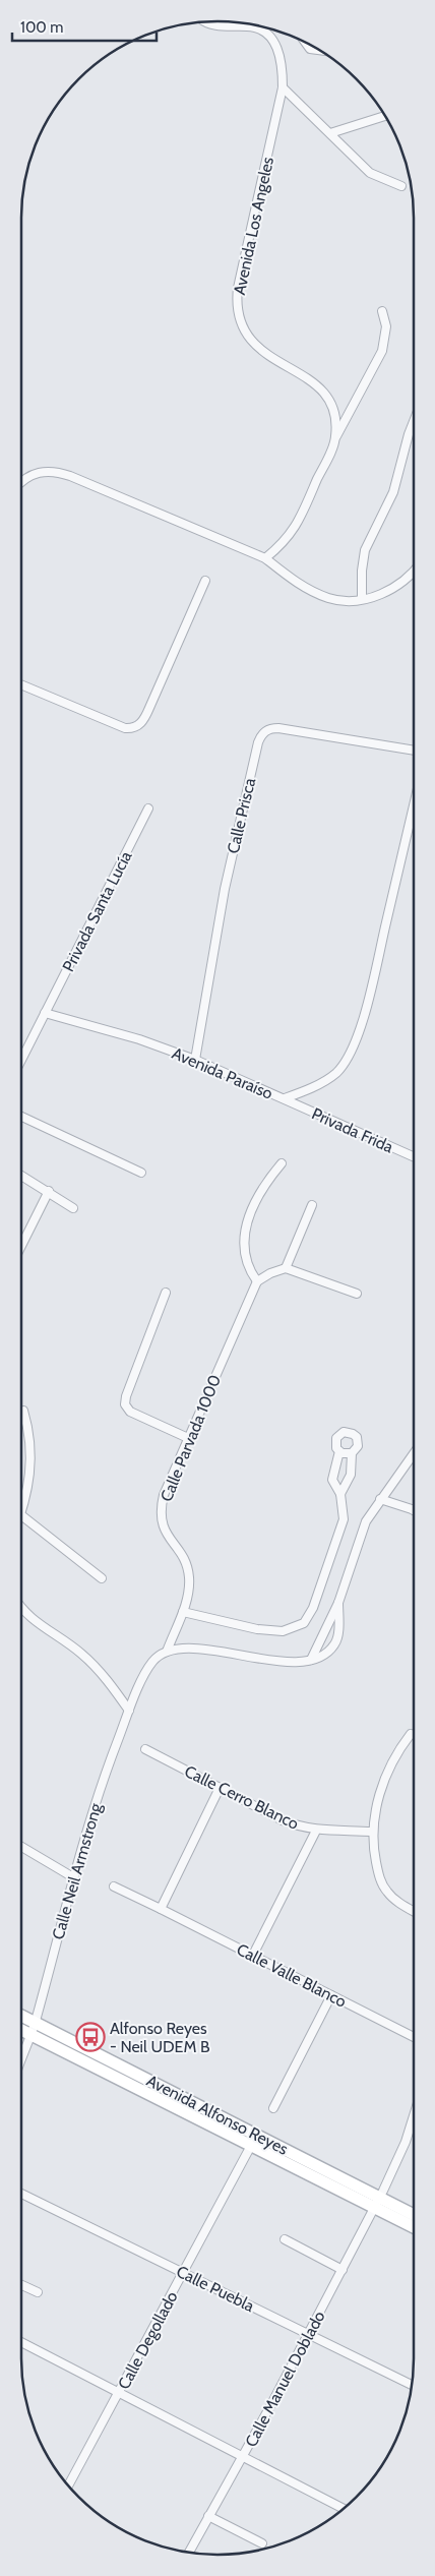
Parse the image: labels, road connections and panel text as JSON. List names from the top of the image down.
{
  "streets": {
    "main road": ["Avenida Alfonso Reyes"],
    "street": [
      "Avenida Los Angeles",
      "Calle Prisca",
      "Privada Santa Lucía",
      "Avenida Paraíso",
      "Privada Frida",
      "Calle Parvada 1000",
      "Calle Cerro Blanco",
      "Calle Neil Armstrong",
      "Calle Valle Blanco",
      "Calle Puebla",
      "Calle Degollado",
      "Calle Manuel Doblado"
    ]
  },
  "crossings": [
    ["Calle Prisca", "Avenida Paraíso"],
    ["Privada Santa Lucía", "Avenida Paraíso"],
    ["Avenida Paraíso", "Privada Frida"],
    ["Calle Parvada 1000", "Calle Neil Armstrong"],
    ["Calle Neil Armstrong", "Avenida Alfonso Reyes"],
    ["Avenida Alfonso Reyes", "Calle Degollado"],
    ["Avenida Alfonso Reyes", "Calle Manuel Doblado"],
    ["Calle Puebla", "Calle Degollado"],
    ["Calle Puebla", "Calle Manuel Doblado"]
  ],
  "places": {
    "bus stop": ["Alfonso Reyes - Neil UDEM B"]
  },
  "scale_bar": "100 m"
}
